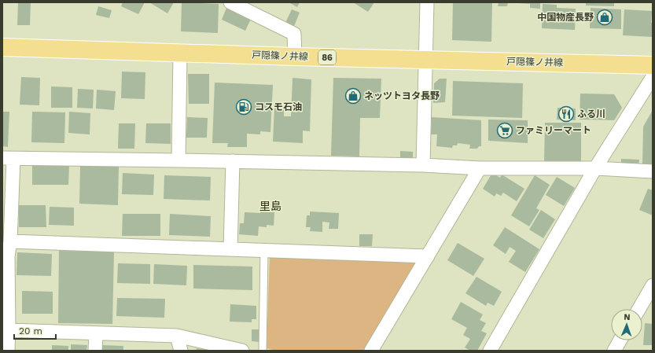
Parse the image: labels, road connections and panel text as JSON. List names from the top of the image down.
{
  "streets": {
    "main road": ["戸隠篠ノ井線", "86"]
  },
  "districts": ["里島"],
  "places": {
    "shop": ["中国物産長野", "ネッツトヨタ長野"],
    "fuel station": ["コスモ石油"],
    "restaurant": ["ふる川"],
    "supermarket": ["ファミリーマート"]
  },
  "scale_bar": "20 m",
  "north": "top"
}
